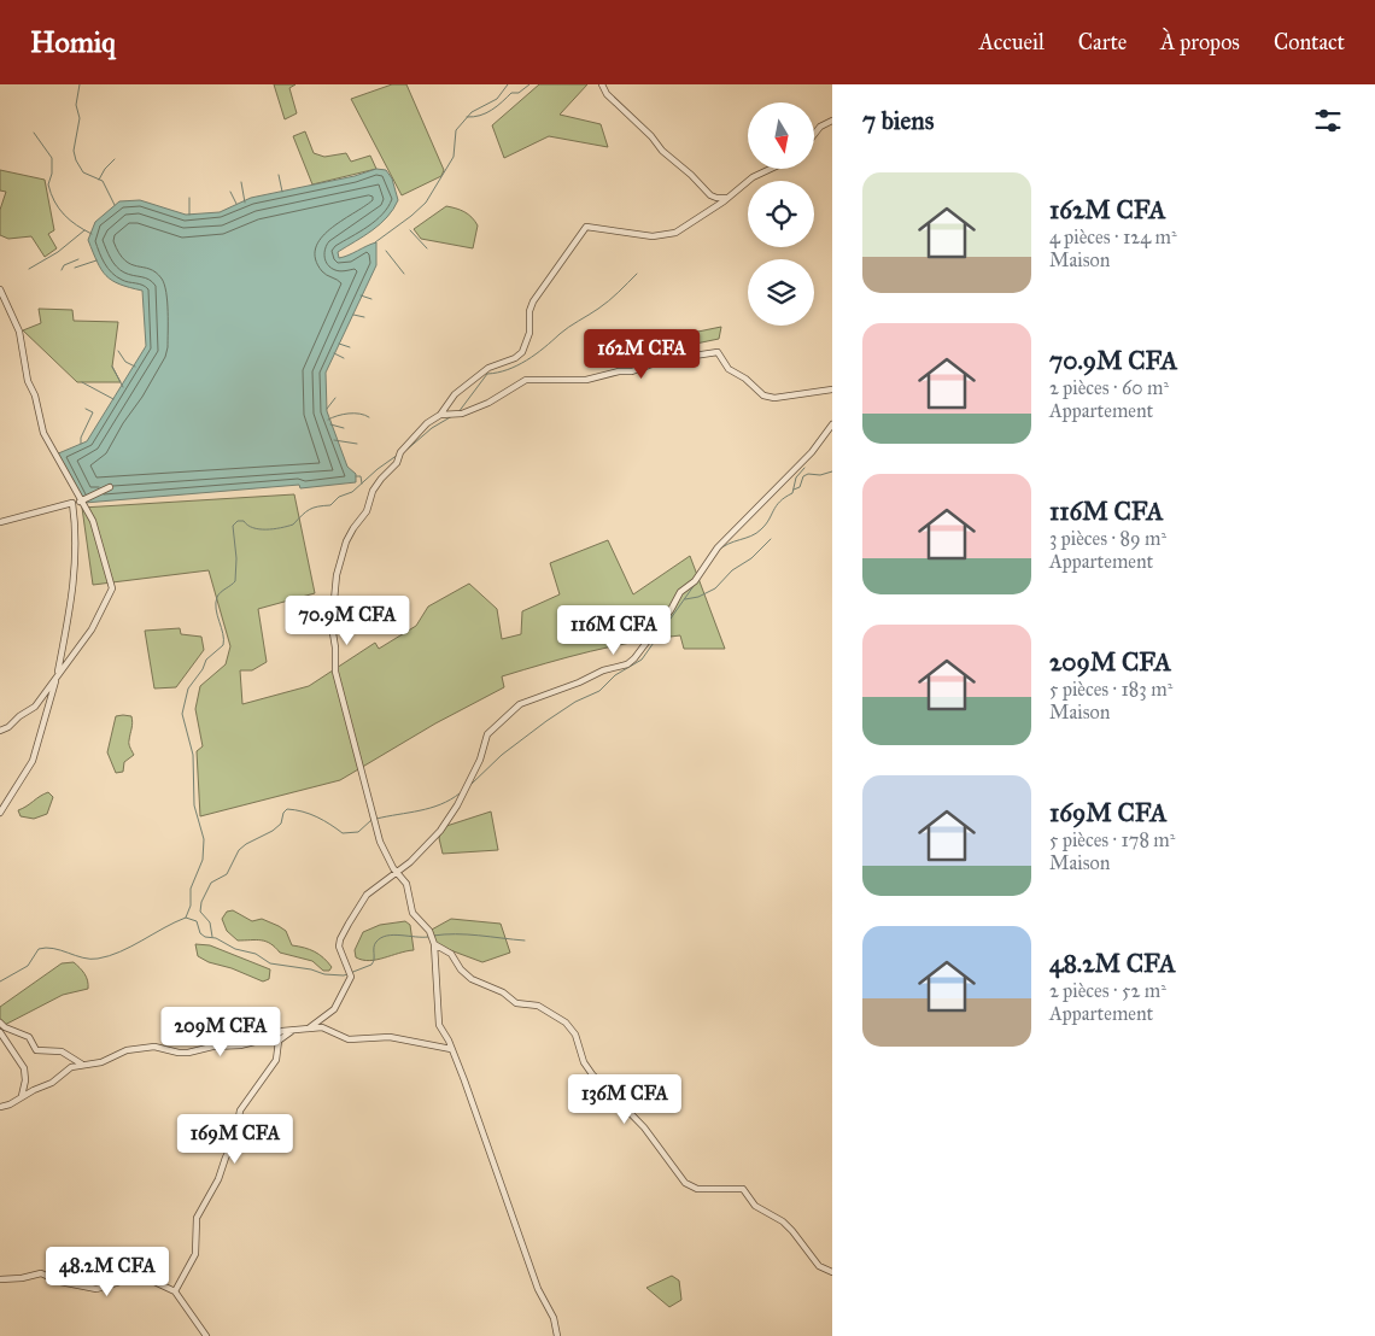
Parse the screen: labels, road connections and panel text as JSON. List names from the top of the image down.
{
  "north": "bottom",
  "page": {
    "header": "Homiq",
    "nav": [
      "Accueil",
      "Carte",
      "À propos",
      "Contact"
    ],
    "heading": "7 biens",
    "list": [
      {
        "name": "162M CFA",
        "note": "4 pièces · 124 m² · Maison"
      },
      {
        "name": "70.9M CFA",
        "note": "2 pièces · 60 m² · Appartement"
      },
      {
        "name": "116M CFA",
        "note": "3 pièces · 89 m² · Appartement"
      },
      {
        "name": "209M CFA",
        "note": "5 pièces · 183 m² · Maison"
      },
      {
        "name": "169M CFA",
        "note": "5 pièces · 178 m² · Maison"
      },
      {
        "name": "48.2M CFA",
        "note": "2 pièces · 52 m² · Appartement"
      }
    ],
    "price": [
      "162M CFA",
      "70.9M CFA",
      "116M CFA",
      "209M CFA",
      "136M CFA",
      "169M CFA",
      "48.2M CFA"
    ]
  }
}
